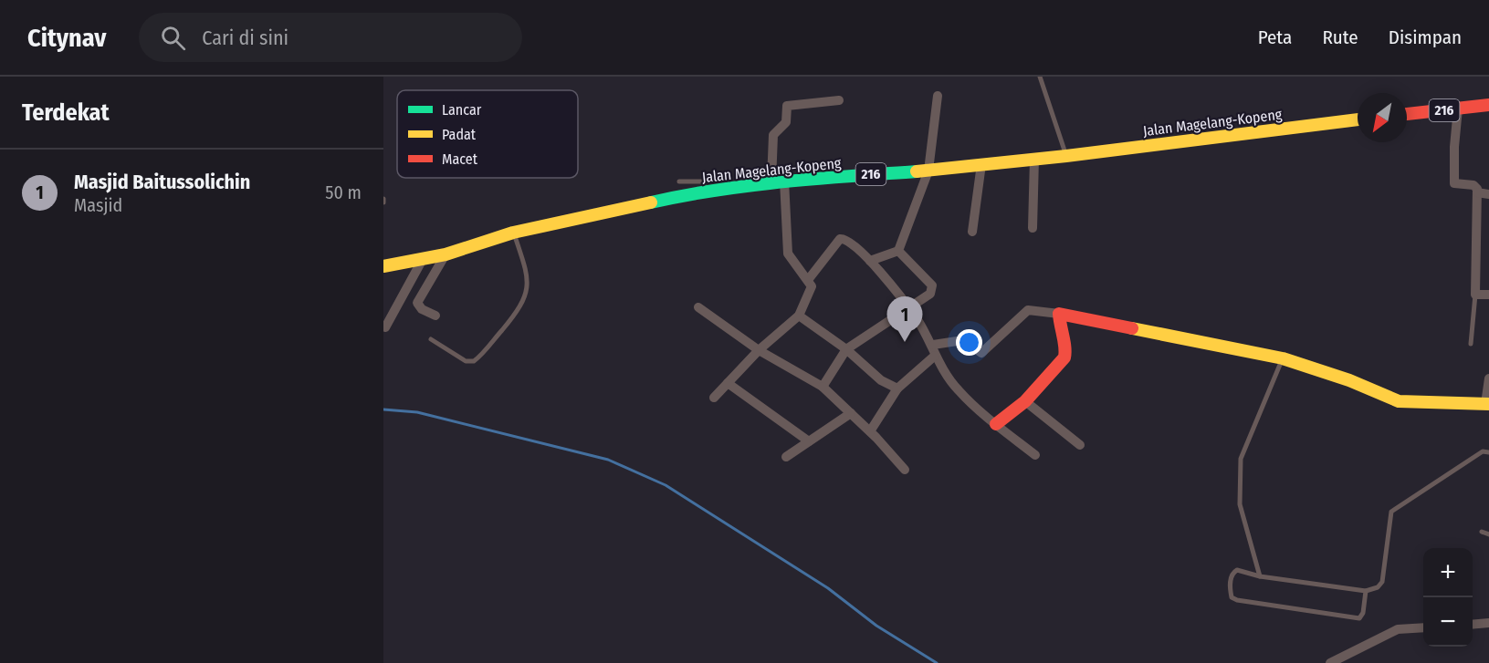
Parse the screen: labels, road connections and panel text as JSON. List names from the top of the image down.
{
  "streets": {
    "main road": ["216", "Jalan Magelang-Kopeng"]
  },
  "legend": ["Lancar", "Padat", "Macet"],
  "north": "bottom left",
  "page": {
    "header": "Citynav",
    "search": "Cari di sini",
    "nav": ["Peta", "Rute", "Disimpan"],
    "heading": "Terdekat",
    "list": [
      {
        "mark": "1",
        "name": "Masjid Baitussolichin",
        "note": "Masjid",
        "value": "50 m"
      }
    ],
    "pins": "1",
    "map_buttons": ["+", "−"]
  }
}
